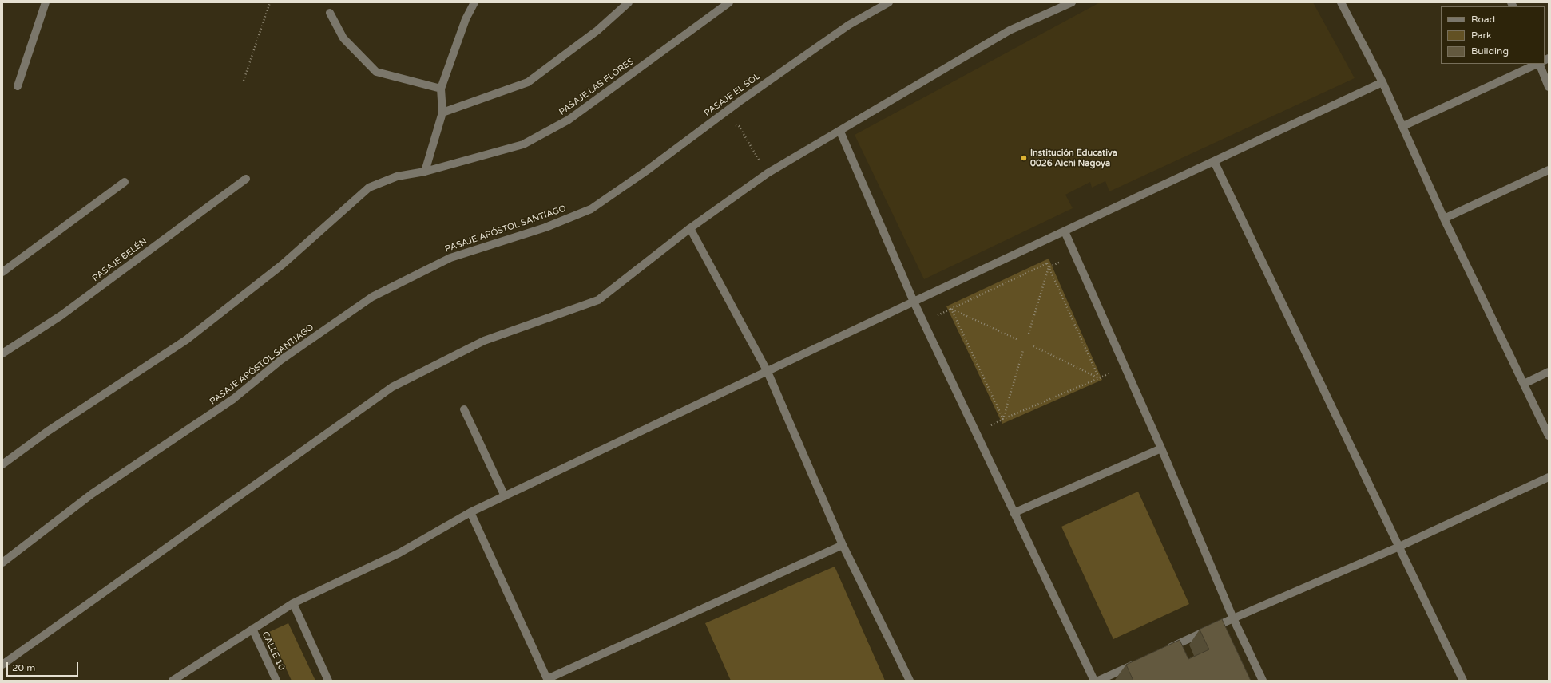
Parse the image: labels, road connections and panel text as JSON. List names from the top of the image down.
{
  "streets": {
    "street": [
      "PASAJE LAS FLORES",
      "PASAJE EL SOL",
      "PASAJE APÓSTOL SANTIAGO",
      "PASAJE BELÉN",
      "CALLE 10"
    ]
  },
  "crossings": [
    ["PASAJE EL SOL", "PASAJE APÓSTOL SANTIAGO"]
  ],
  "places": ["Institución Educativa 0026 Aichi Nagoya"],
  "legend": ["Road", "Park", "Building"],
  "scale_bar": "20 m"
}
